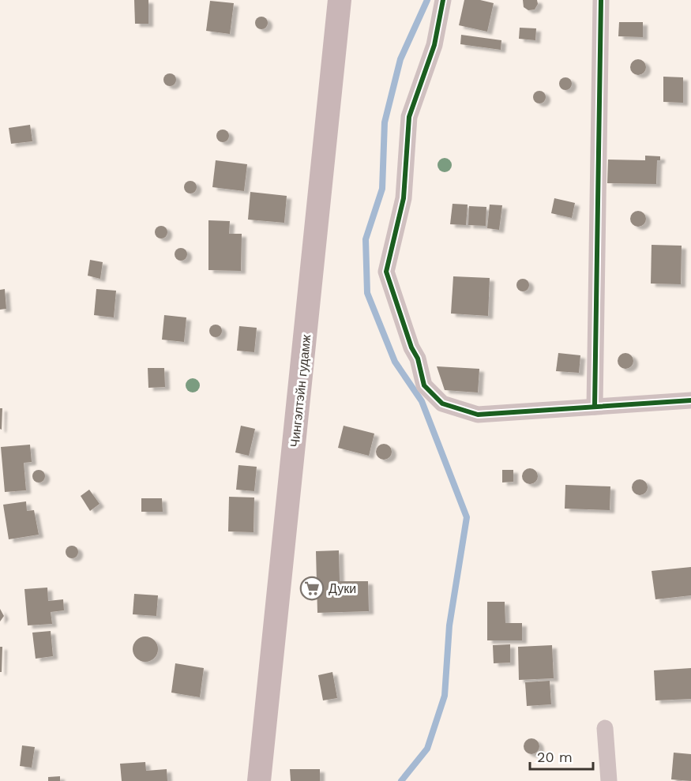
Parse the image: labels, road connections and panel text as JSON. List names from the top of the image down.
{
  "streets": {
    "main road": ["Чингэлтэйн гудамж"]
  },
  "places": {
    "supermarket": ["Дуки"]
  },
  "scale_bar": "20 m"
}
